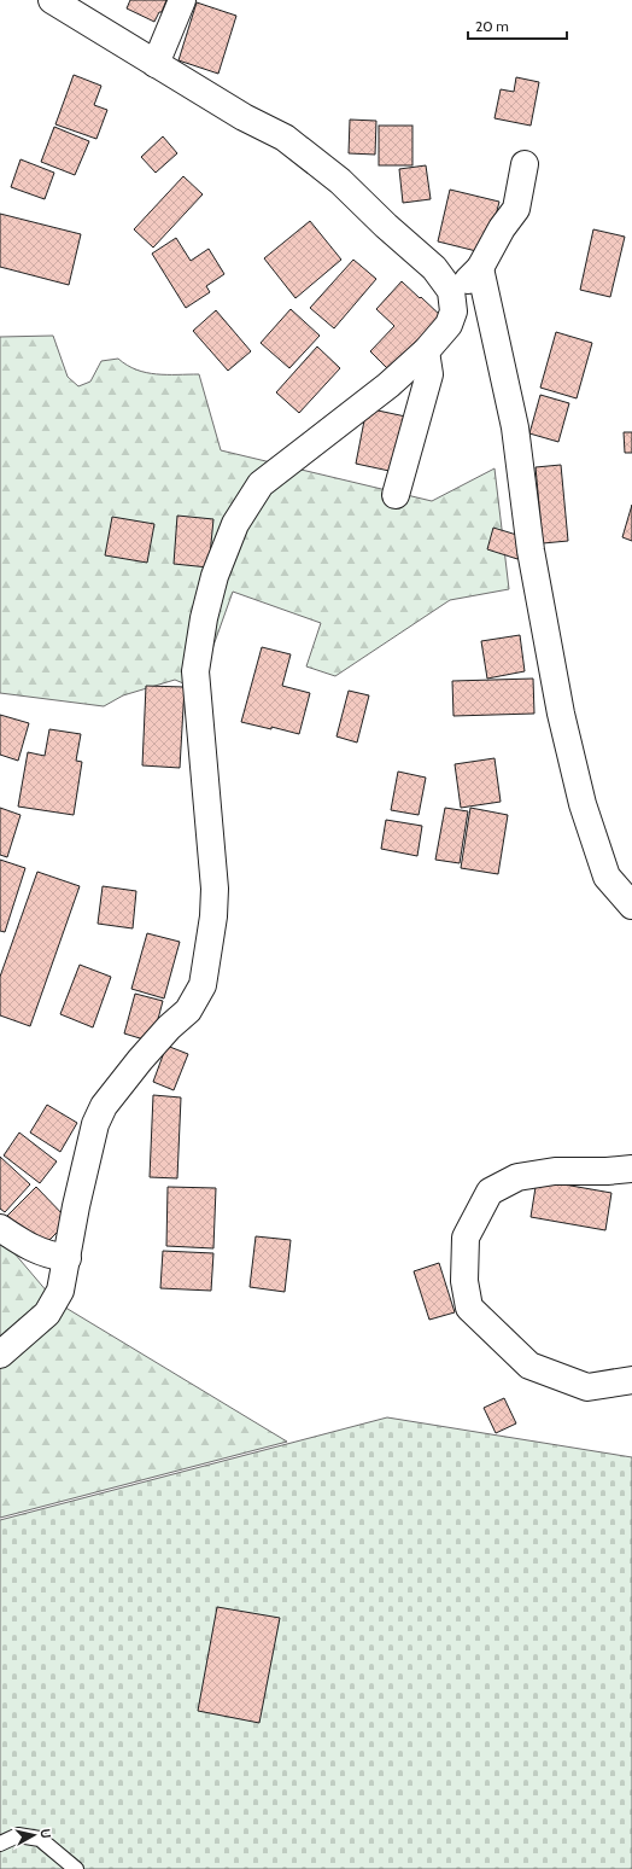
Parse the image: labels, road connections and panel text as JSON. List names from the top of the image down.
{
  "scale_bar": "20 m",
  "north": "right"
}
